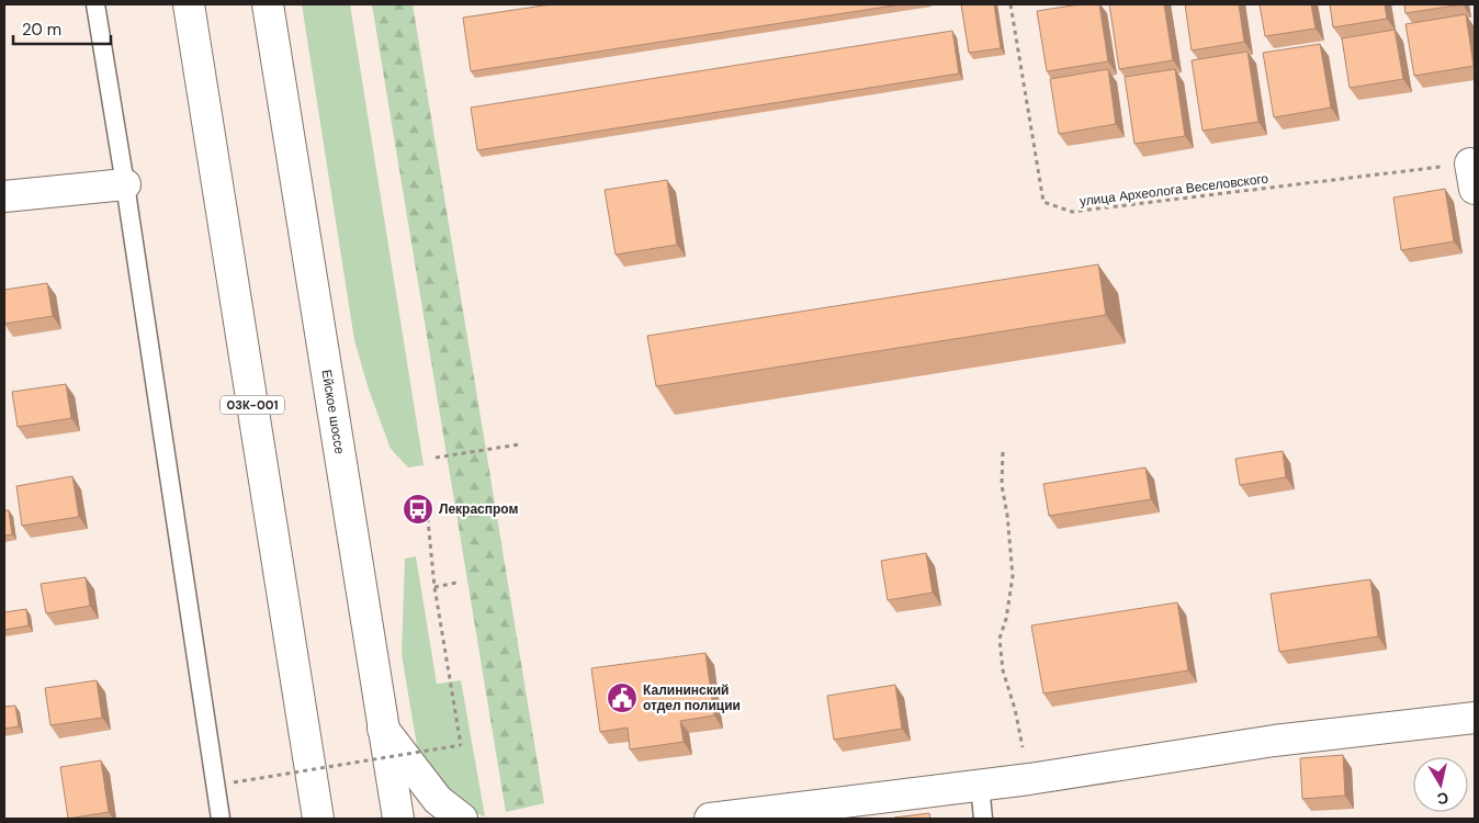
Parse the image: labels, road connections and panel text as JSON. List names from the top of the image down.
{
  "streets": {
    "main road": ["03К-001", "Ейское шоссе"],
    "path": ["улица Археолога Веселовского"]
  },
  "places": {
    "bus stop": ["Лекраспром"],
    "public building": ["Калининский отдел полиции"]
  },
  "scale_bar": "20 m",
  "north": "bottom"
}
